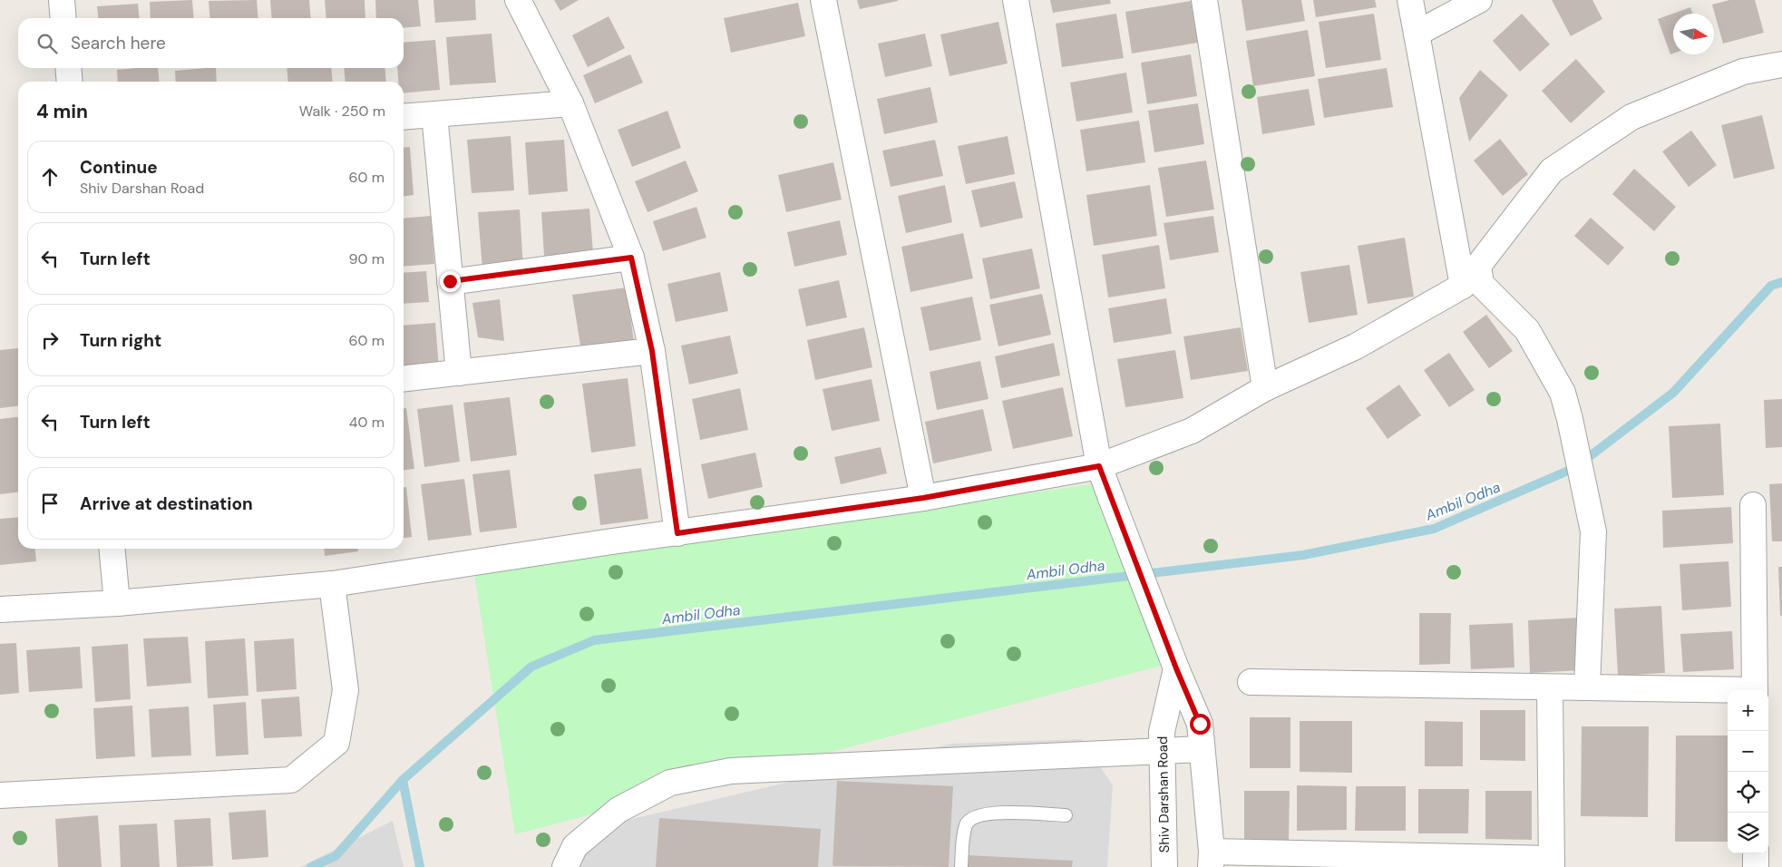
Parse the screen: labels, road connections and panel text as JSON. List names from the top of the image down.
{
  "streets": {
    "street": ["Shiv Darshan Road"]
  },
  "water": ["Ambil Odha"],
  "north": "right",
  "page": {
    "search": "Search here",
    "heading": ["4 min", "Walk · 250 m"],
    "list": [
      ["Continue", "Shiv Darshan Road", "60 m"],
      ["Turn left", "90 m"],
      ["Turn right", "60 m"],
      ["Turn left", "40 m"],
      "Arrive at destination"
    ],
    "map_buttons": ["+", "−"]
  }
}
